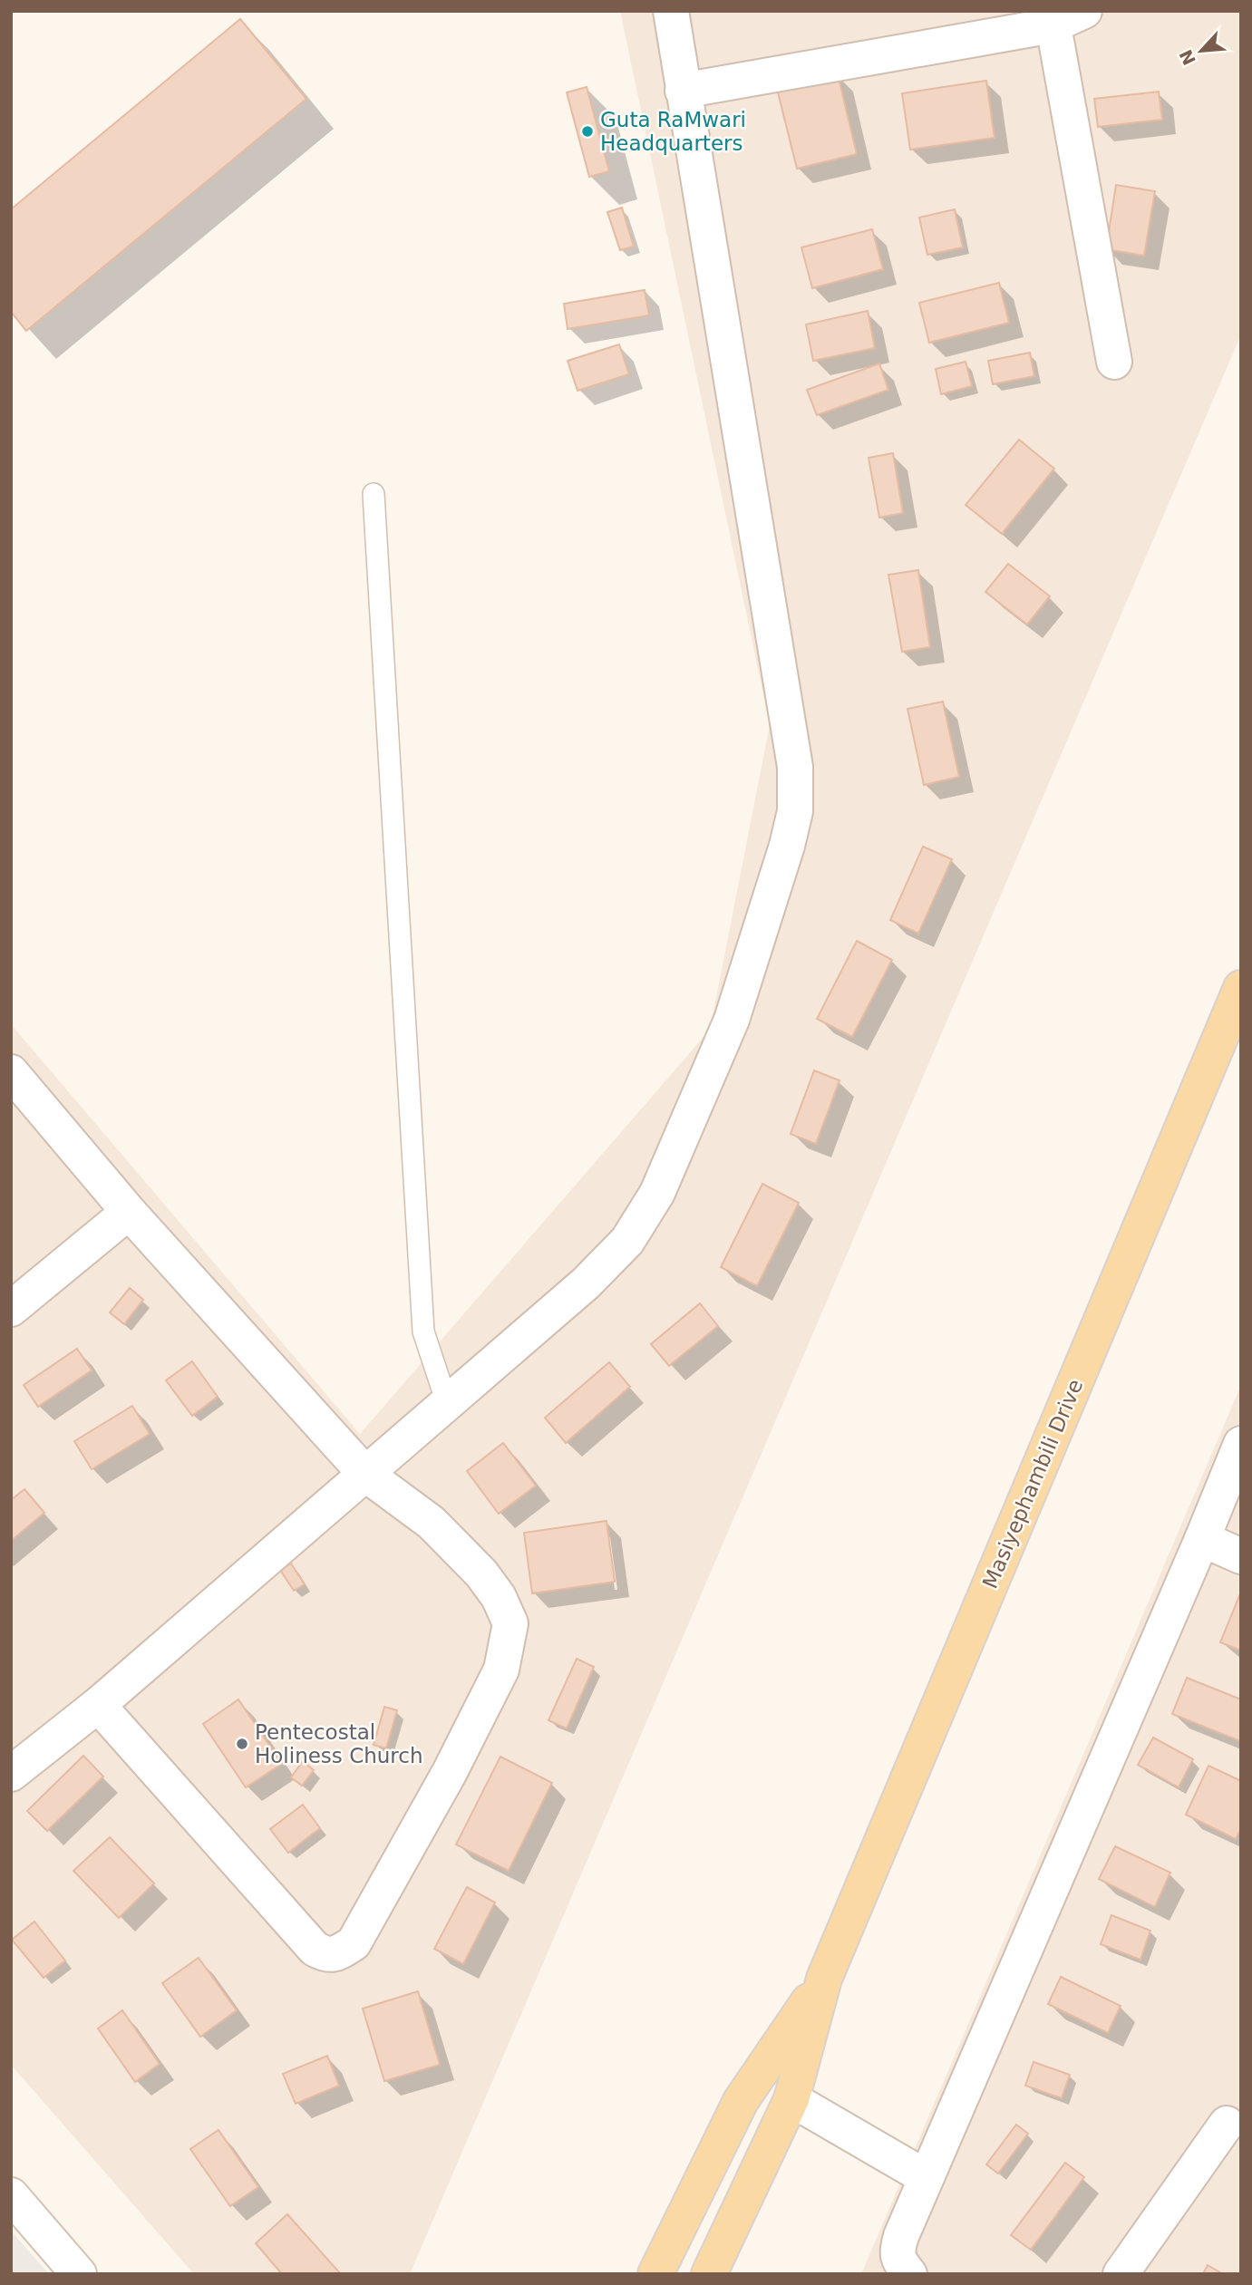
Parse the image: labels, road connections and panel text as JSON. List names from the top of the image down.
{
  "streets": {
    "main road": ["Masiyephambili Drive"]
  },
  "places": ["Guta RaMwari Headquarters", "Pentecostal Holiness Church"],
  "north": "bottom left"
}
